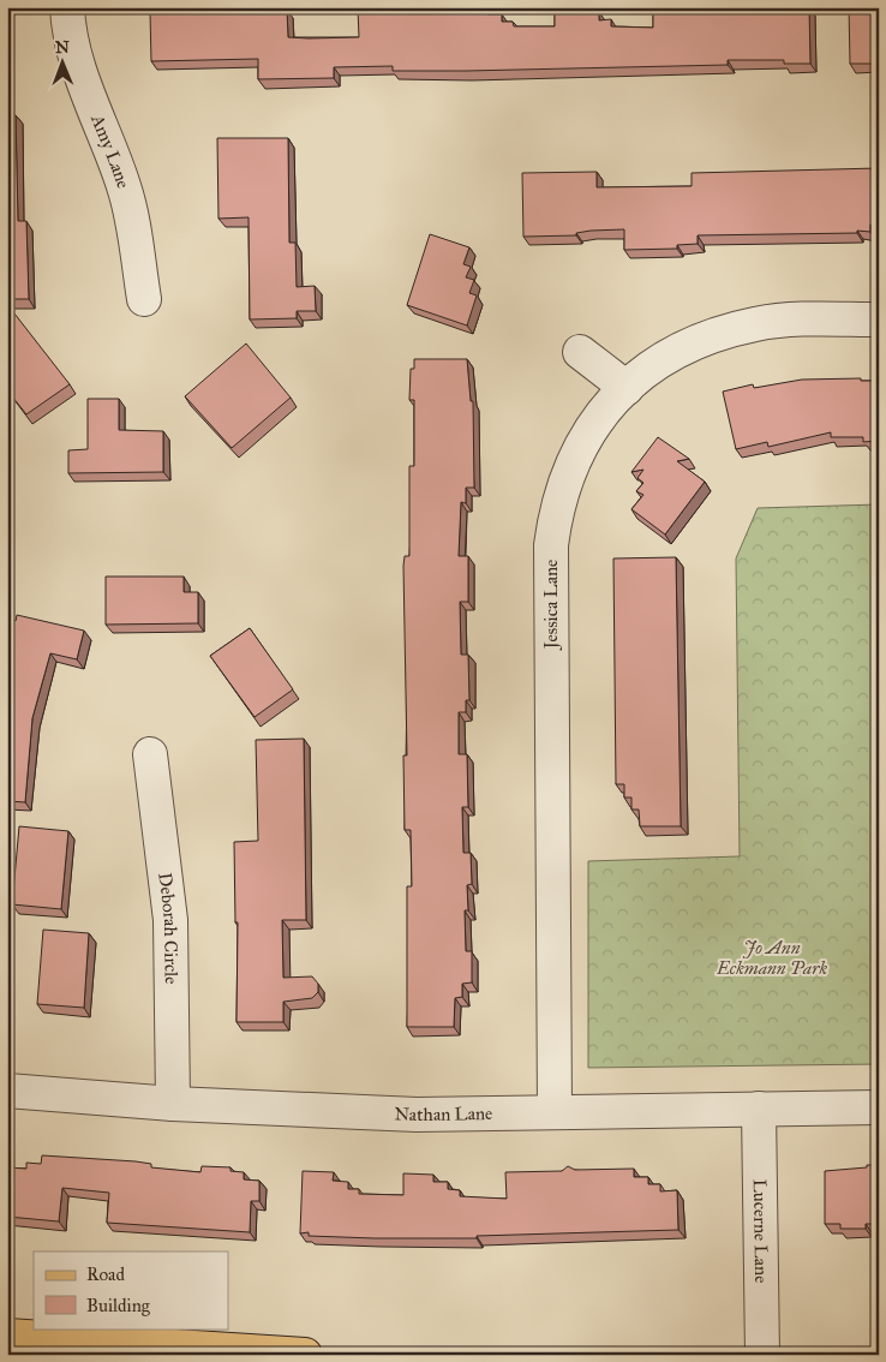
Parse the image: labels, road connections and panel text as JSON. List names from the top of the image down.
{
  "streets": {
    "street": [
      "Amy Lane",
      "Jessica Lane",
      "Deborah Circle",
      "Nathan Lane",
      "Lucerne Lane"
    ]
  },
  "crossings": [
    ["Jessica Lane", "Nathan Lane"],
    ["Deborah Circle", "Nathan Lane"],
    ["Nathan Lane", "Lucerne Lane"]
  ],
  "parks": ["Jo Ann Eckmann Park"],
  "legend": ["Road", "Building"],
  "north": "top"
}
